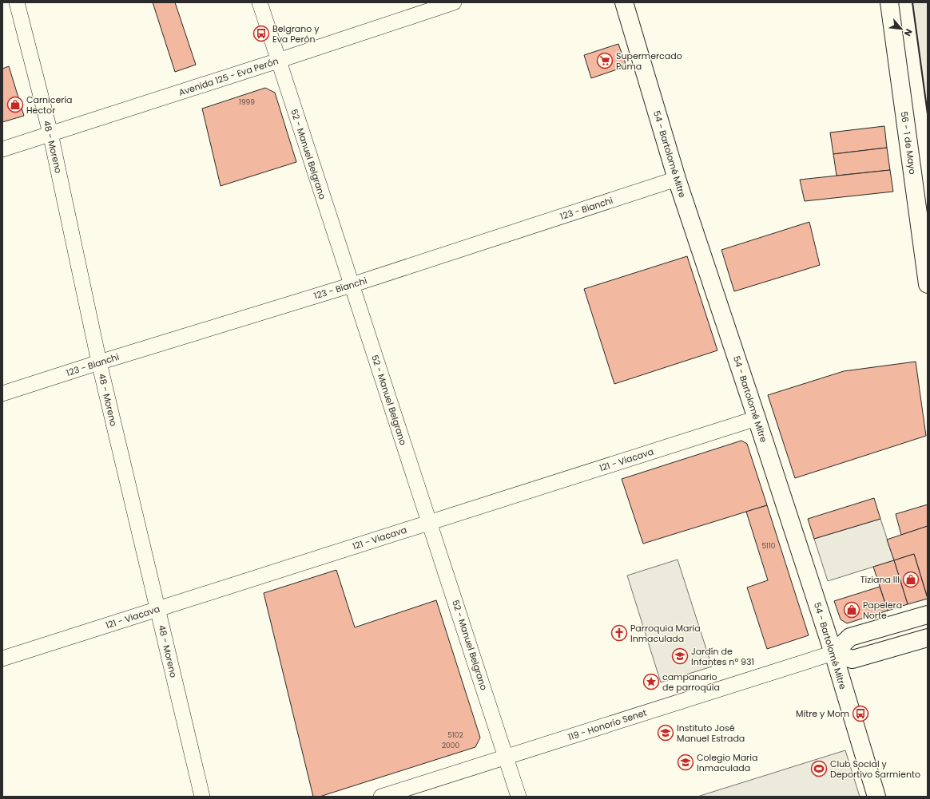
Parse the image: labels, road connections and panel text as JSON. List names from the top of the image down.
{
  "streets": {
    "street": [
      "Avenida 125 - Eva Perón",
      "56 - 1 de Mayo",
      "48 - Moreno",
      "52 - Manuel Belgrano",
      "54 - Bartolomé Mitre",
      "123 - Bianchi",
      "121 - Viacava",
      "119 - Honorio Senet"
    ]
  },
  "crossings": [
    ["Avenida 125 - Eva Perón", "48 - Moreno"],
    ["Avenida 125 - Eva Perón", "52 - Manuel Belgrano"],
    ["48 - Moreno", "123 - Bianchi"],
    ["48 - Moreno", "121 - Viacava"],
    ["52 - Manuel Belgrano", "123 - Bianchi"],
    ["52 - Manuel Belgrano", "121 - Viacava"],
    ["52 - Manuel Belgrano", "119 - Honorio Senet"],
    ["54 - Bartolomé Mitre", "123 - Bianchi"],
    ["54 - Bartolomé Mitre", "121 - Viacava"],
    ["54 - Bartolomé Mitre", "119 - Honorio Senet"]
  ],
  "places": {
    "bus stop": ["Belgrano y Eva Perón", "Mitre y Mom"],
    "supermarket": ["Supermercado Puma"],
    "shop": ["Carnicería Hector", "Tiziana III", "Papelera Norte"],
    "church": ["Parroquia Maria Inmaculada"],
    "school or university": ["Jardín de Infantes nº 931", "Instituto José Manuel Estrada", "Colegio Maria Inmaculada"],
    "place": ["campanario de parroquia"],
    "sports": ["Club Social y Deportivo Sarmiento"]
  },
  "house_numbers": [
    "1999",
    "5110",
    "5102",
    "2000"
  ],
  "north": "bottom right"
}
